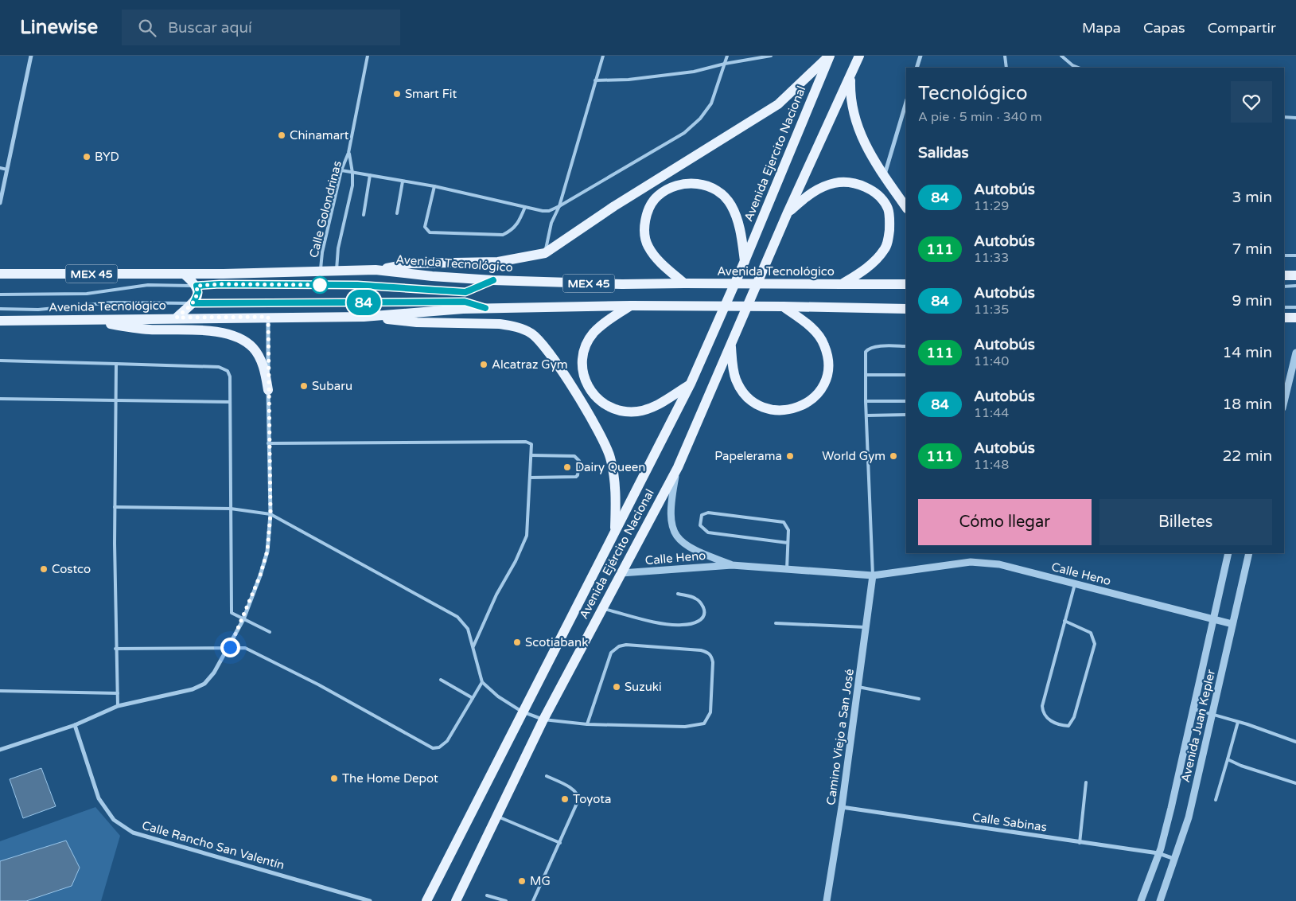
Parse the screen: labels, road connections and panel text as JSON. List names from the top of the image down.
{
  "streets": {
    "main road": [
      "Avenida Ejercito Nacional",
      "Avenida Tecnológico",
      "MEX 45",
      "Avenida Ejército Nacional"
    ],
    "street": [
      "Calle Heno",
      "Avenida Juan Kepler",
      "Camino Viejo a San José",
      "Calle Sabinas",
      "Calle Rancho San Valentín"
    ],
    "lane": ["Calle Golondrinas"]
  },
  "crossings": [
    ["Avenida Ejercito Nacional", "Avenida Ejército Nacional"],
    ["Calle Golondrinas", "Avenida Tecnológico"],
    ["Avenida Ejército Nacional", "Calle Heno"],
    ["Calle Heno", "Avenida Juan Kepler"],
    ["Calle Heno", "Camino Viejo a San José"],
    ["Avenida Juan Kepler", "Calle Sabinas"],
    ["Camino Viejo a San José", "Calle Sabinas"]
  ],
  "places": [
    "Smart Fit",
    "Chinamart",
    "BYD",
    "Alcatraz Gym",
    "Subaru",
    "Papelerama",
    "World Gym",
    "Dairy Queen",
    "Costco",
    "Scotiabank",
    "Suzuki",
    "The Home Depot",
    "Toyota",
    "MG"
  ],
  "lines": ["bus line 84"],
  "page": {
    "header": "Linewise",
    "search": "Buscar aquí",
    "nav": ["Mapa", "Capas", "Compartir"],
    "on_map": "84",
    "heading": [
      ["Tecnológico", "A pie · 5 min · 340 m"],
      "Salidas"
    ],
    "list": [
      {
        "mark": "84",
        "name": "Autobús",
        "note": "11:29",
        "value": "3 min"
      },
      {
        "mark": "111",
        "name": "Autobús",
        "note": "11:33",
        "value": "7 min"
      },
      {
        "mark": "84",
        "name": "Autobús",
        "note": "11:35",
        "value": "9 min"
      },
      {
        "mark": "111",
        "name": "Autobús",
        "note": "11:40",
        "value": "14 min"
      },
      {
        "mark": "84",
        "name": "Autobús",
        "note": "11:44",
        "value": "18 min"
      },
      {
        "mark": "111",
        "name": "Autobús",
        "note": "11:48",
        "value": "22 min"
      }
    ],
    "buttons": ["Cómo llegar", "Billetes"]
  }
}
